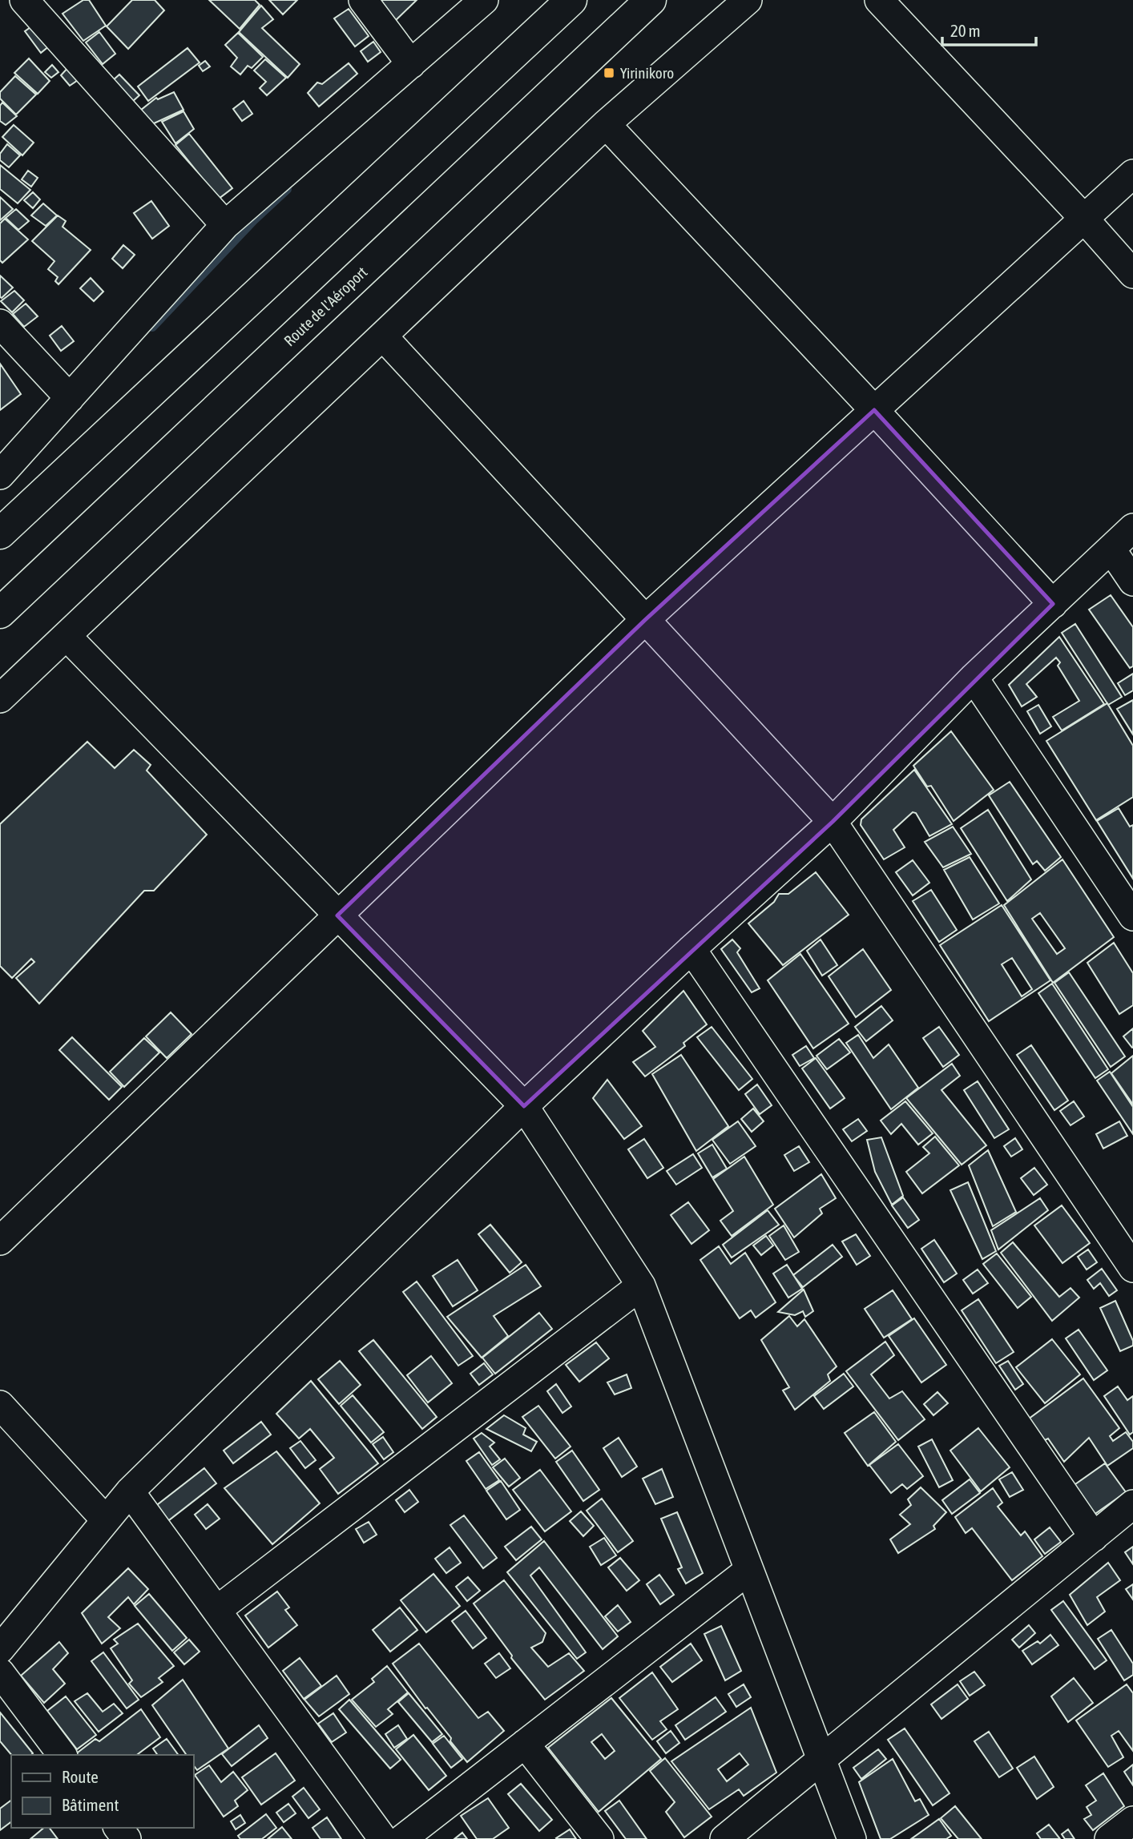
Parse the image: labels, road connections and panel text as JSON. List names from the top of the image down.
{
  "streets": {
    "highway": ["Route de l'Aéroport"]
  },
  "places": {
    "transit": ["Yirinikoro"]
  },
  "legend": ["Route", "Bâtiment"],
  "scale_bar": "20 m"
}
